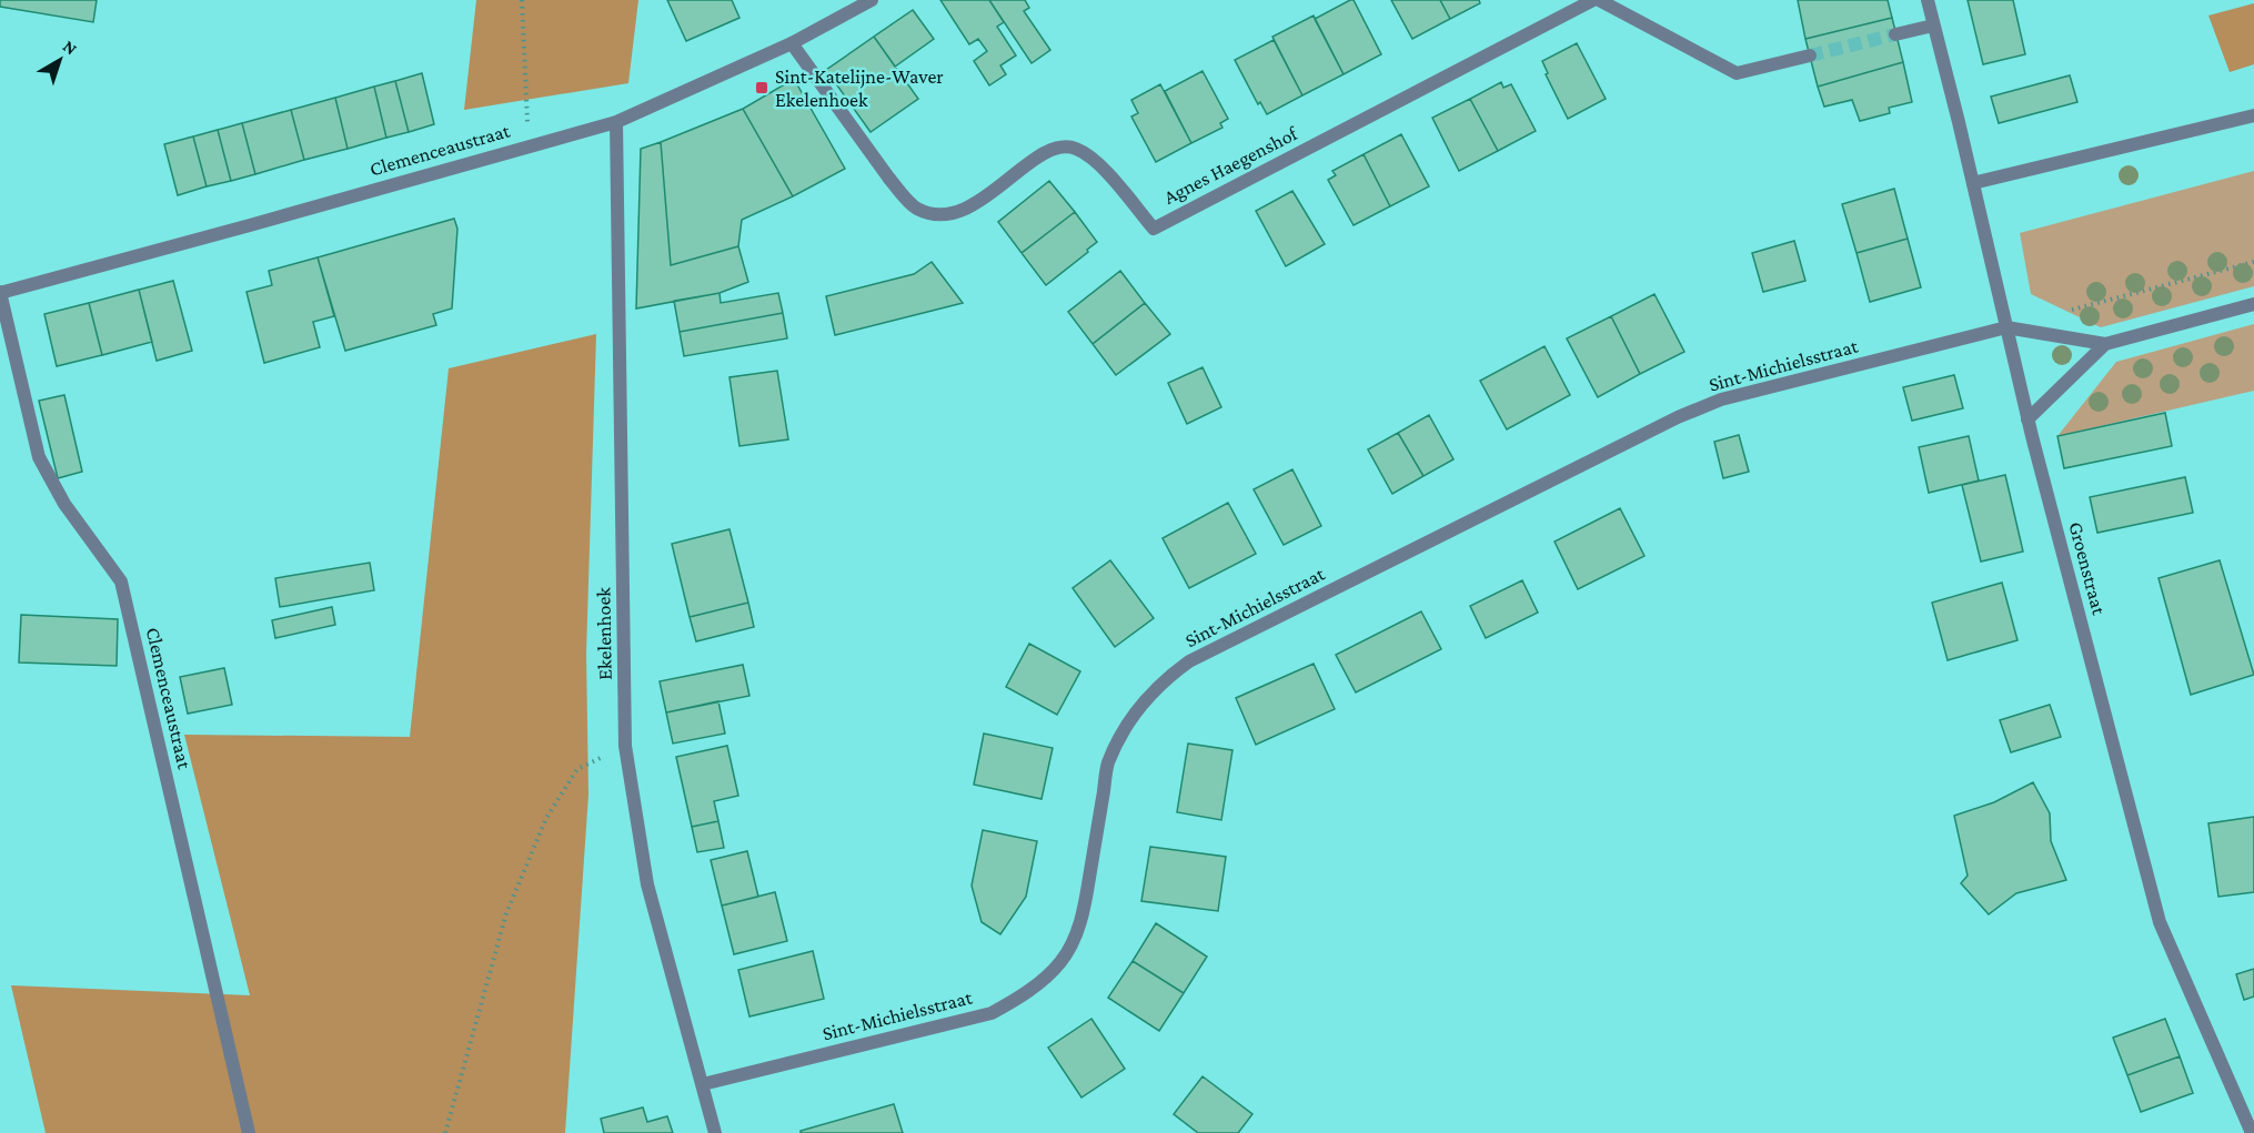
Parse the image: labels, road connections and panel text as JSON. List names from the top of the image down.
{
  "streets": {
    "street": [
      "Clemenceaustraat",
      "Agnes Haegenshof",
      "Sint-Michielsstraat",
      "Groenstraat",
      "Ekelenhoek"
    ]
  },
  "crossings": [
    ["Clemenceaustraat", "Agnes Haegenshof"],
    ["Clemenceaustraat", "Ekelenhoek"],
    ["Sint-Michielsstraat", "Groenstraat"],
    ["Sint-Michielsstraat", "Ekelenhoek"]
  ],
  "places": {
    "transit": ["Sint-Katelijne-Waver Ekelenhoek"]
  },
  "north": "top right"
}
